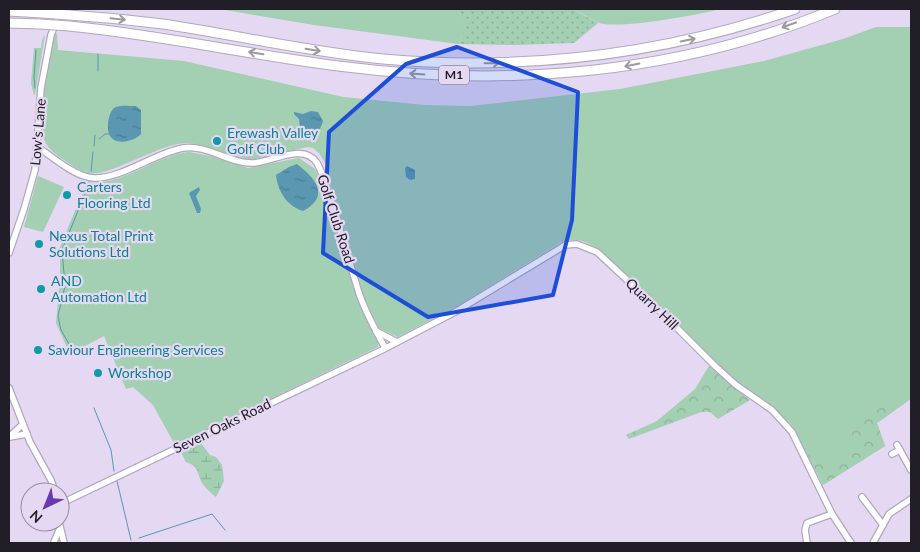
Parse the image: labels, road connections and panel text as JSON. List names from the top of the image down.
{
  "streets": {
    "highway": ["M1"],
    "street": [
      "Low's Lane",
      "Golf Club Road",
      "Quarry Hill",
      "Seven Oaks Road"
    ]
  },
  "crossings": [
    ["Low's Lane", "Golf Club Road"],
    ["Golf Club Road", "Quarry Hill"],
    ["Golf Club Road", "Seven Oaks Road"],
    ["Quarry Hill", "Seven Oaks Road"]
  ],
  "places": [
    "Erewash Valley Golf Club",
    "Carters Flooring Ltd",
    "Nexus Total Print Solutions Ltd",
    "AND Automation Ltd",
    "Saviour Engineering Services",
    "Workshop"
  ],
  "north": "bottom left"
}
